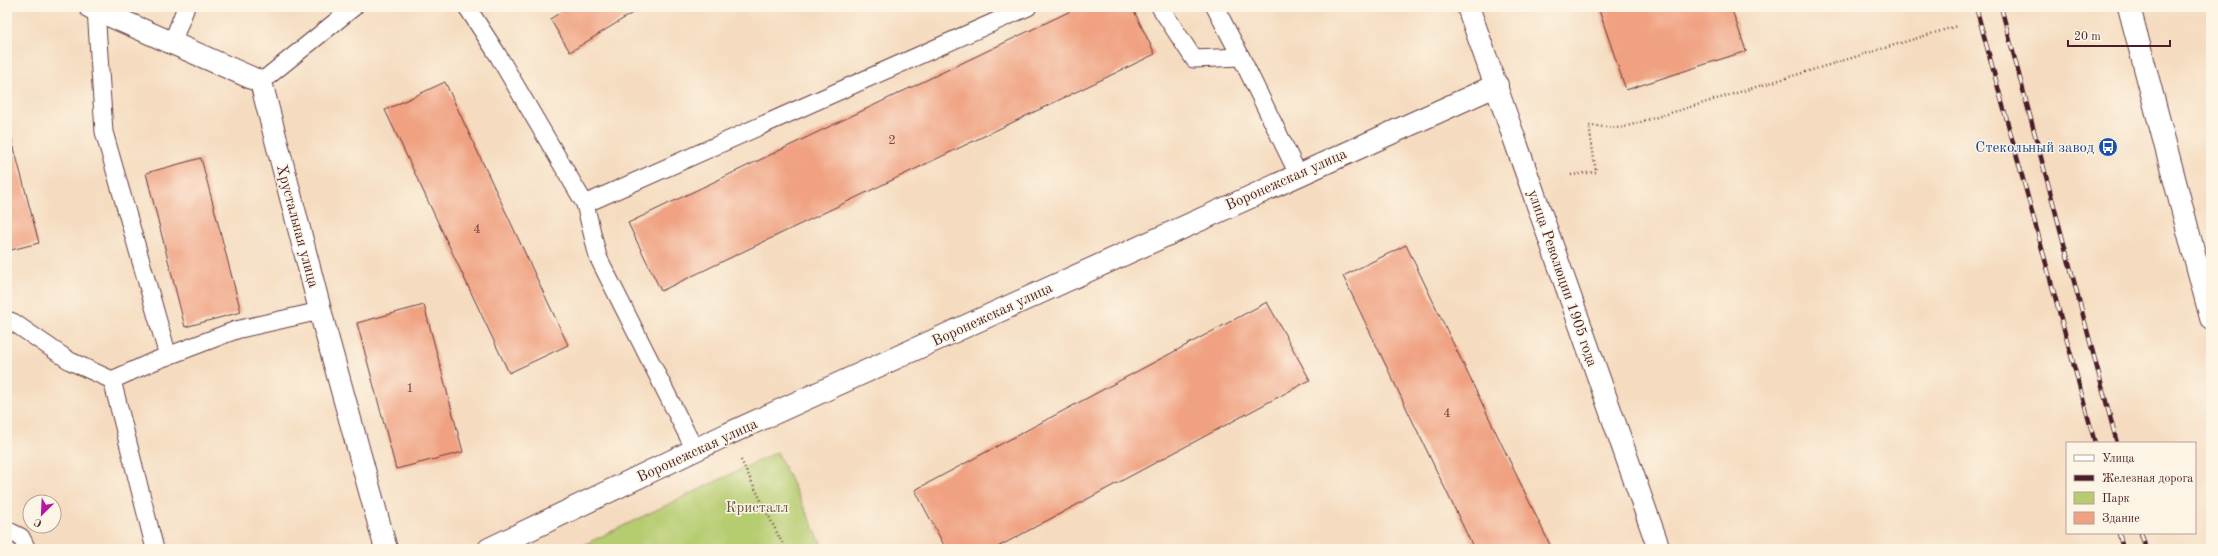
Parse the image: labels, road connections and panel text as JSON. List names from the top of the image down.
{
  "streets": {
    "street": ["Воронежская улица", "Хрустальная улица", "улица Революции 1905 года"]
  },
  "crossings": [
    ["Воронежская улица", "улица Революции 1905 года"]
  ],
  "parks": ["Кристалл"],
  "places": {
    "bus stop": ["Стекольный завод"]
  },
  "house_numbers": [
    "2",
    "4",
    "1",
    "4"
  ],
  "legend": [
    "Улица",
    "Железная дорога",
    "Парк",
    "Здание"
  ],
  "scale_bar": "20 m",
  "north": "bottom left"
}
